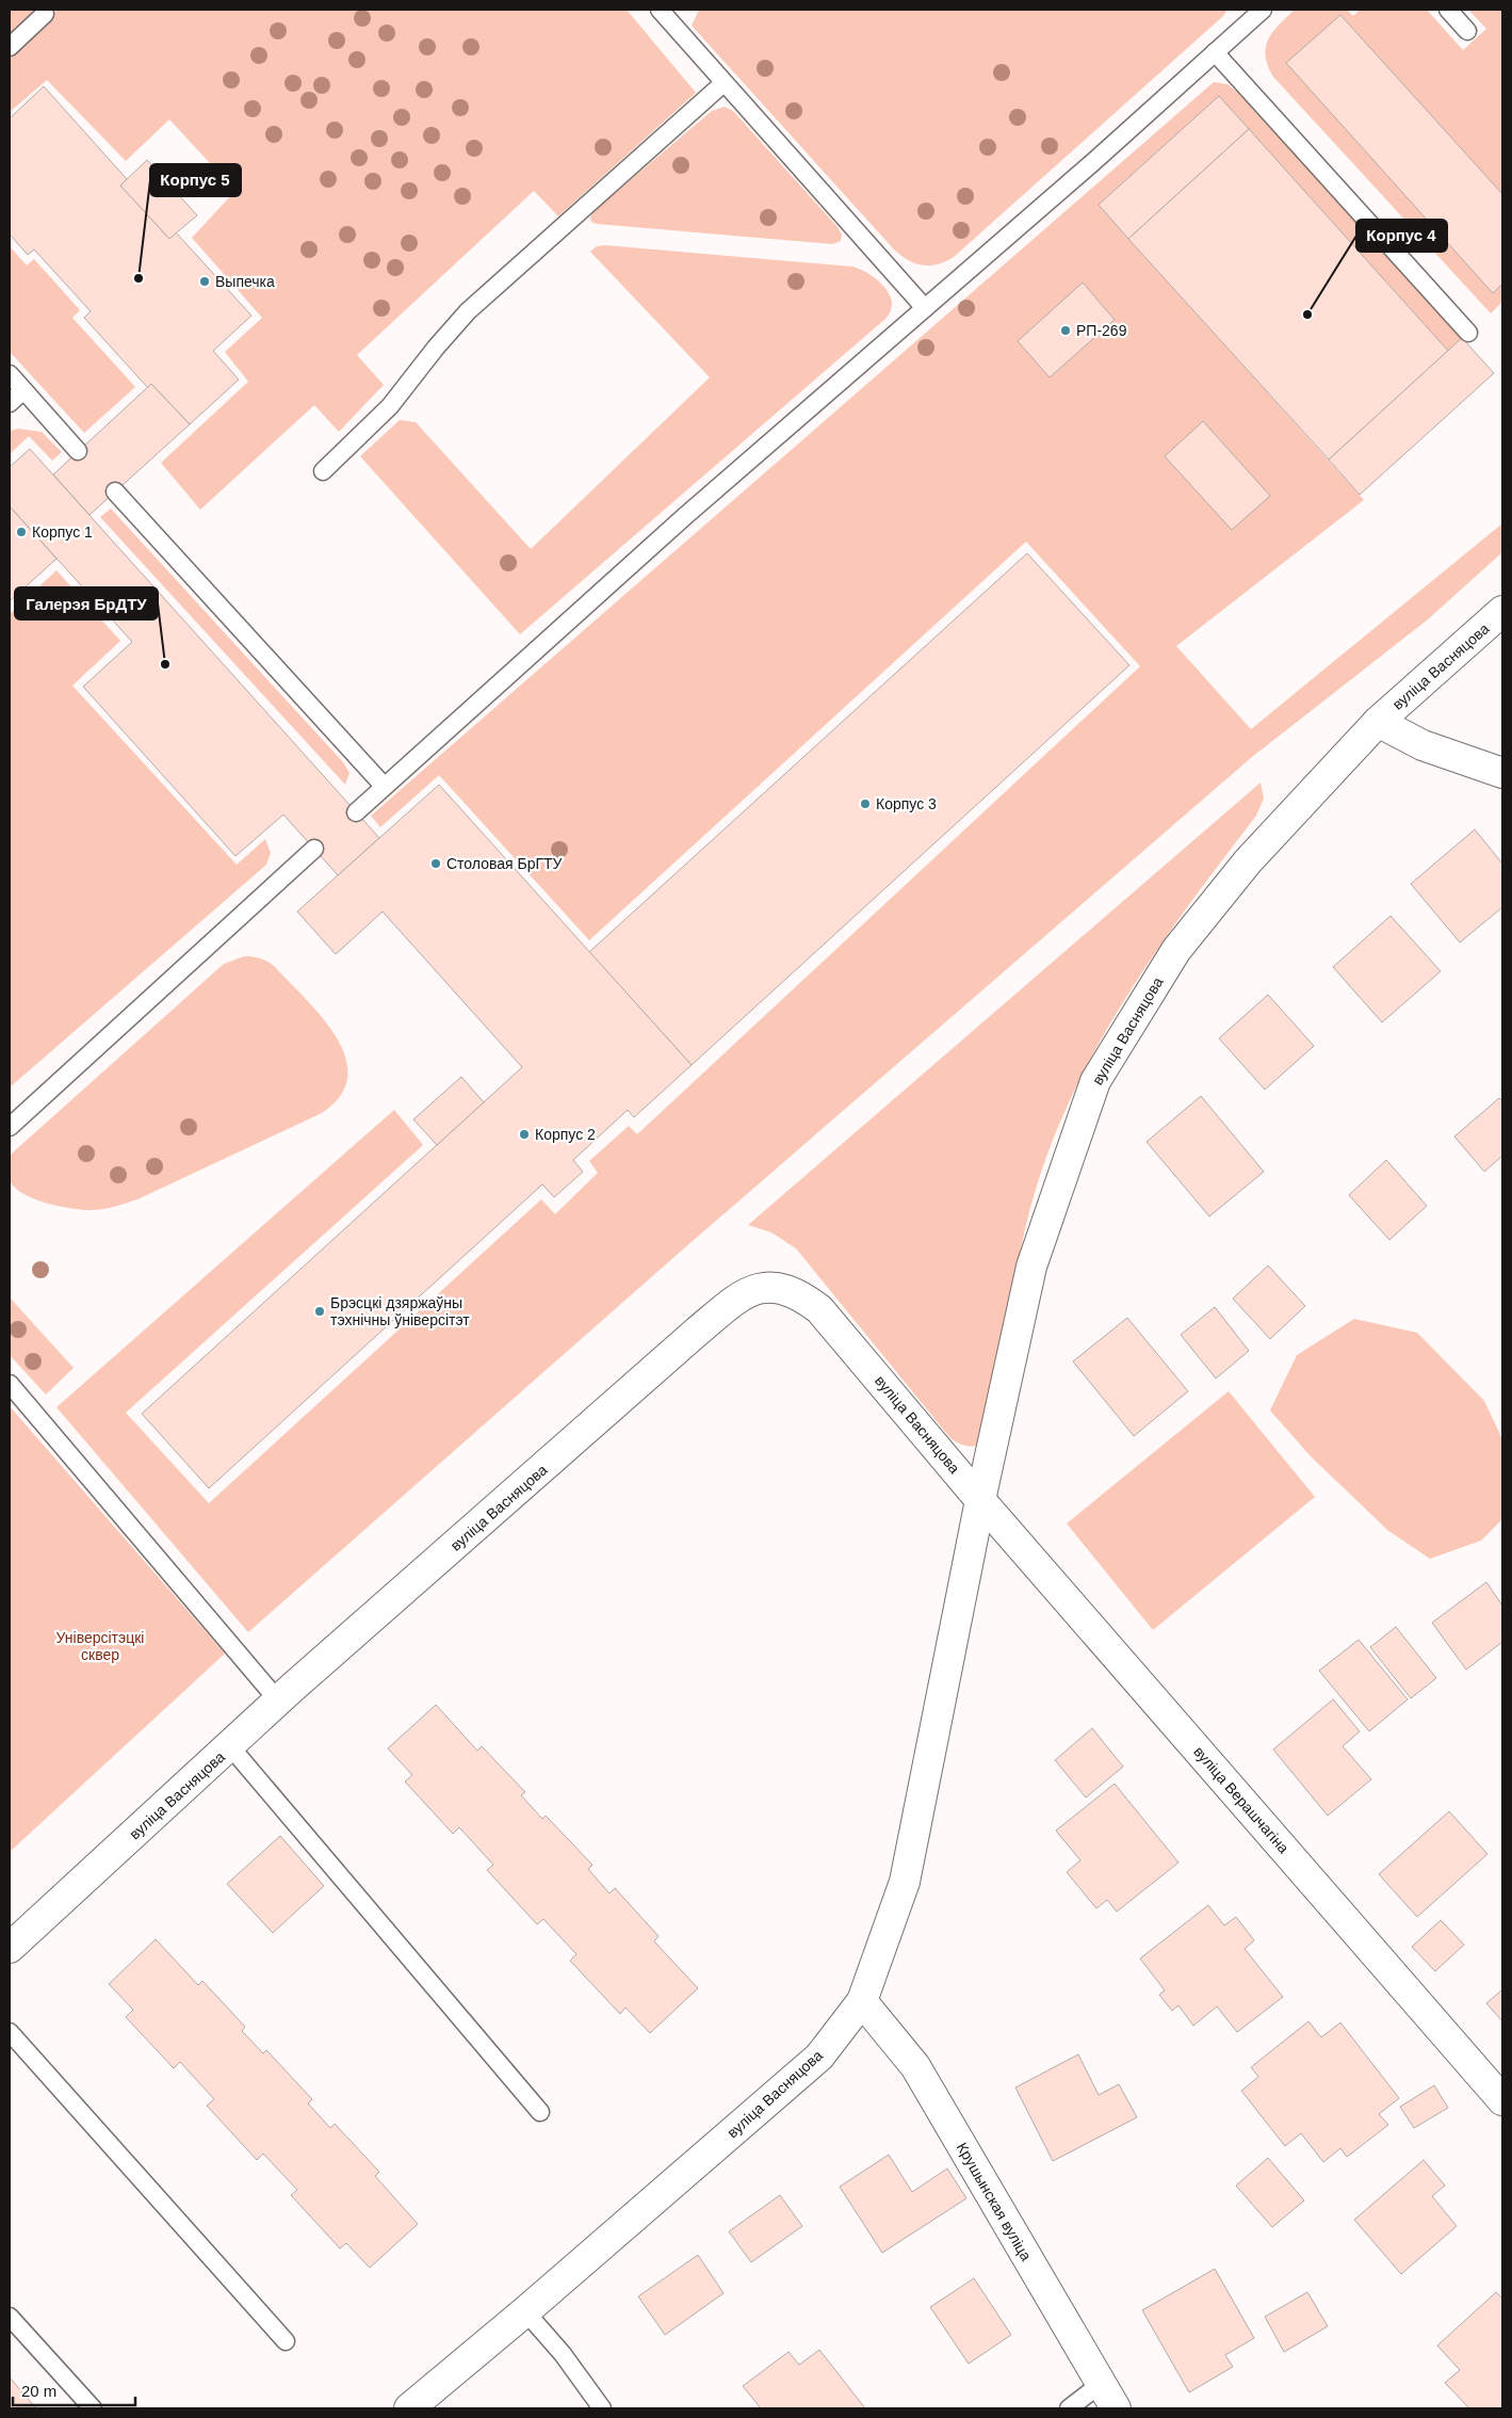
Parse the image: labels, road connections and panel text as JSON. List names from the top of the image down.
{
  "streets": {
    "street": ["вуліца Васняцова", "вуліца Верашчагіна", "Крушынская вуліца"]
  },
  "crossings": [
    ["вуліца Васняцова", "вуліца Верашчагіна"],
    ["вуліца Васняцова", "Крушынская вуліца"]
  ],
  "parks": ["Універсітэцкі сквер"],
  "places": [
    "Корпус 5",
    "Выпечка",
    "Корпус 4",
    "РП-269",
    "Корпус 1",
    "Галерэя БрДТУ",
    "Корпус 3",
    "Столовая БрГТУ",
    "Корпус 2",
    "Брэсцкі дзяржаўны тэхнічны ўніверсітэт"
  ],
  "scale_bar": "20 m"
}
